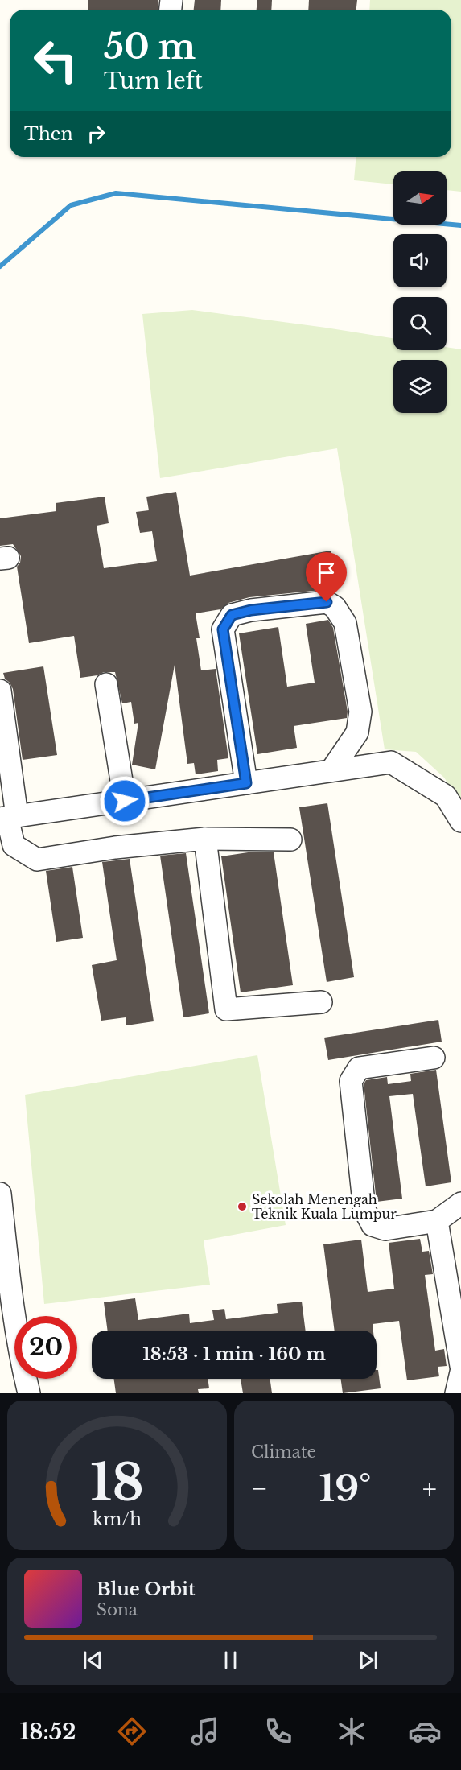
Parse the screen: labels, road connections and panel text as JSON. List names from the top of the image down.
{
  "places": ["Sekolah Menengah Teknik Kuala Lumpur"],
  "north": "right",
  "page": {
    "turn": ["50 m", "Turn left"],
    "then": "Then",
    "limit": "20",
    "trip": "18:53 · 1 min · 160 m",
    "tile": "Climate",
    "heat": ["−", "19°", "+"],
    "song": ["Blue Orbit", "Sona"],
    "tabs": "18:52",
    "gauge": ["18", "km/h"]
  }
}
